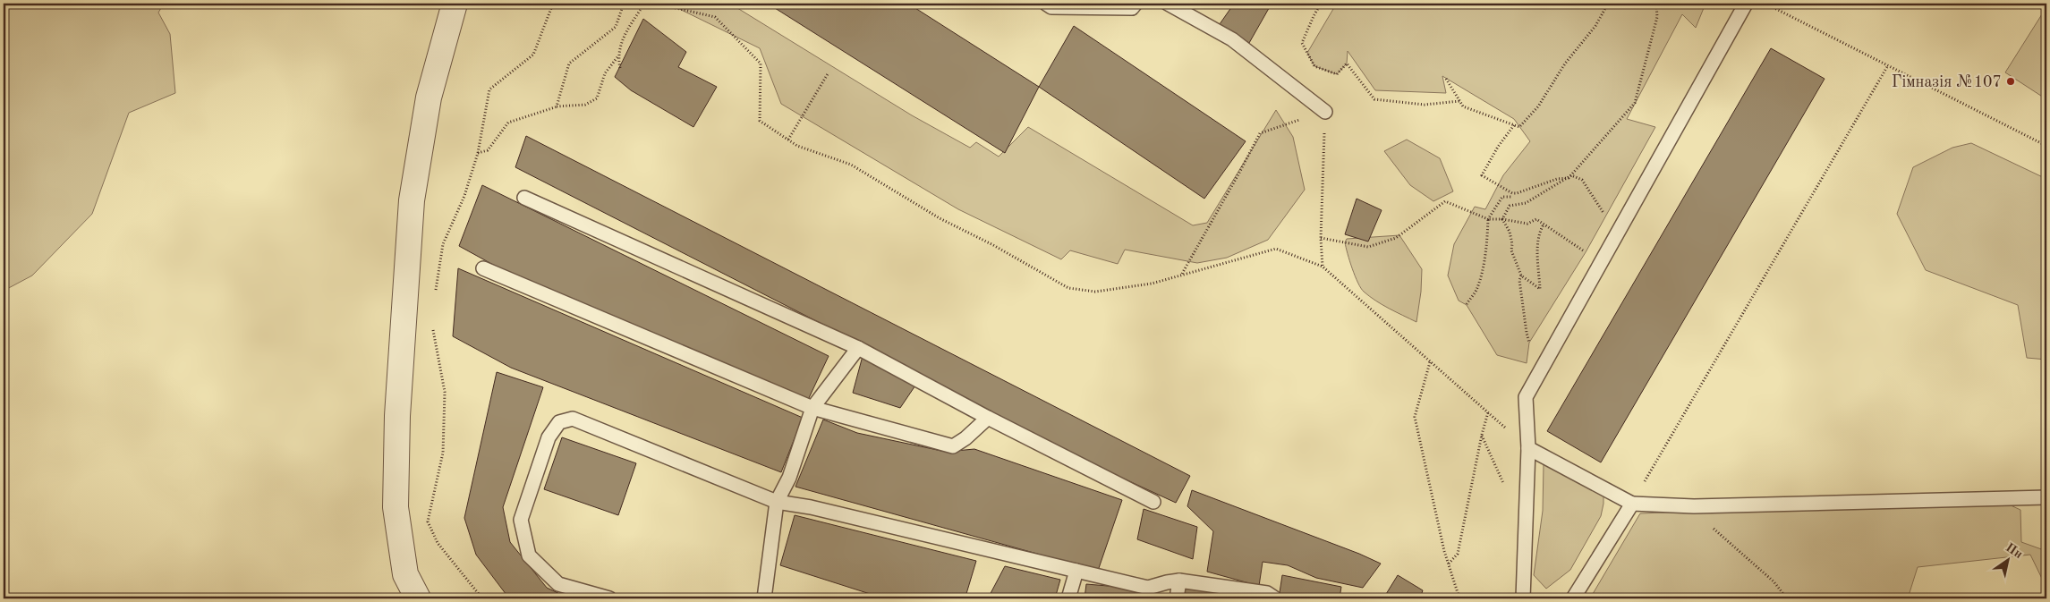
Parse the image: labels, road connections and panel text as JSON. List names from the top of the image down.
{
  "places": ["Гімназія №107"],
  "north": "top right"
}
